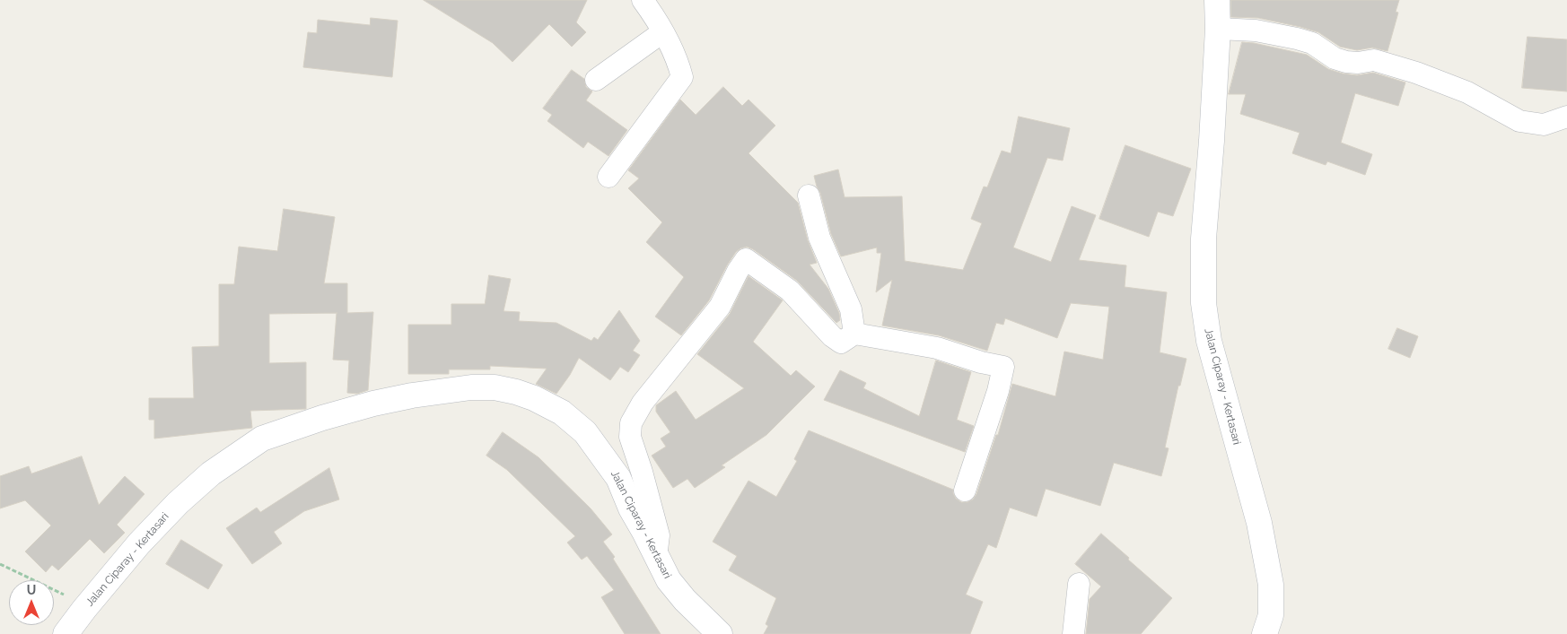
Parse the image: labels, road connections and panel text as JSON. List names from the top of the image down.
{
  "streets": {
    "main road": ["Jalan Ciparay - Kertasari"]
  },
  "north": "top"
}
